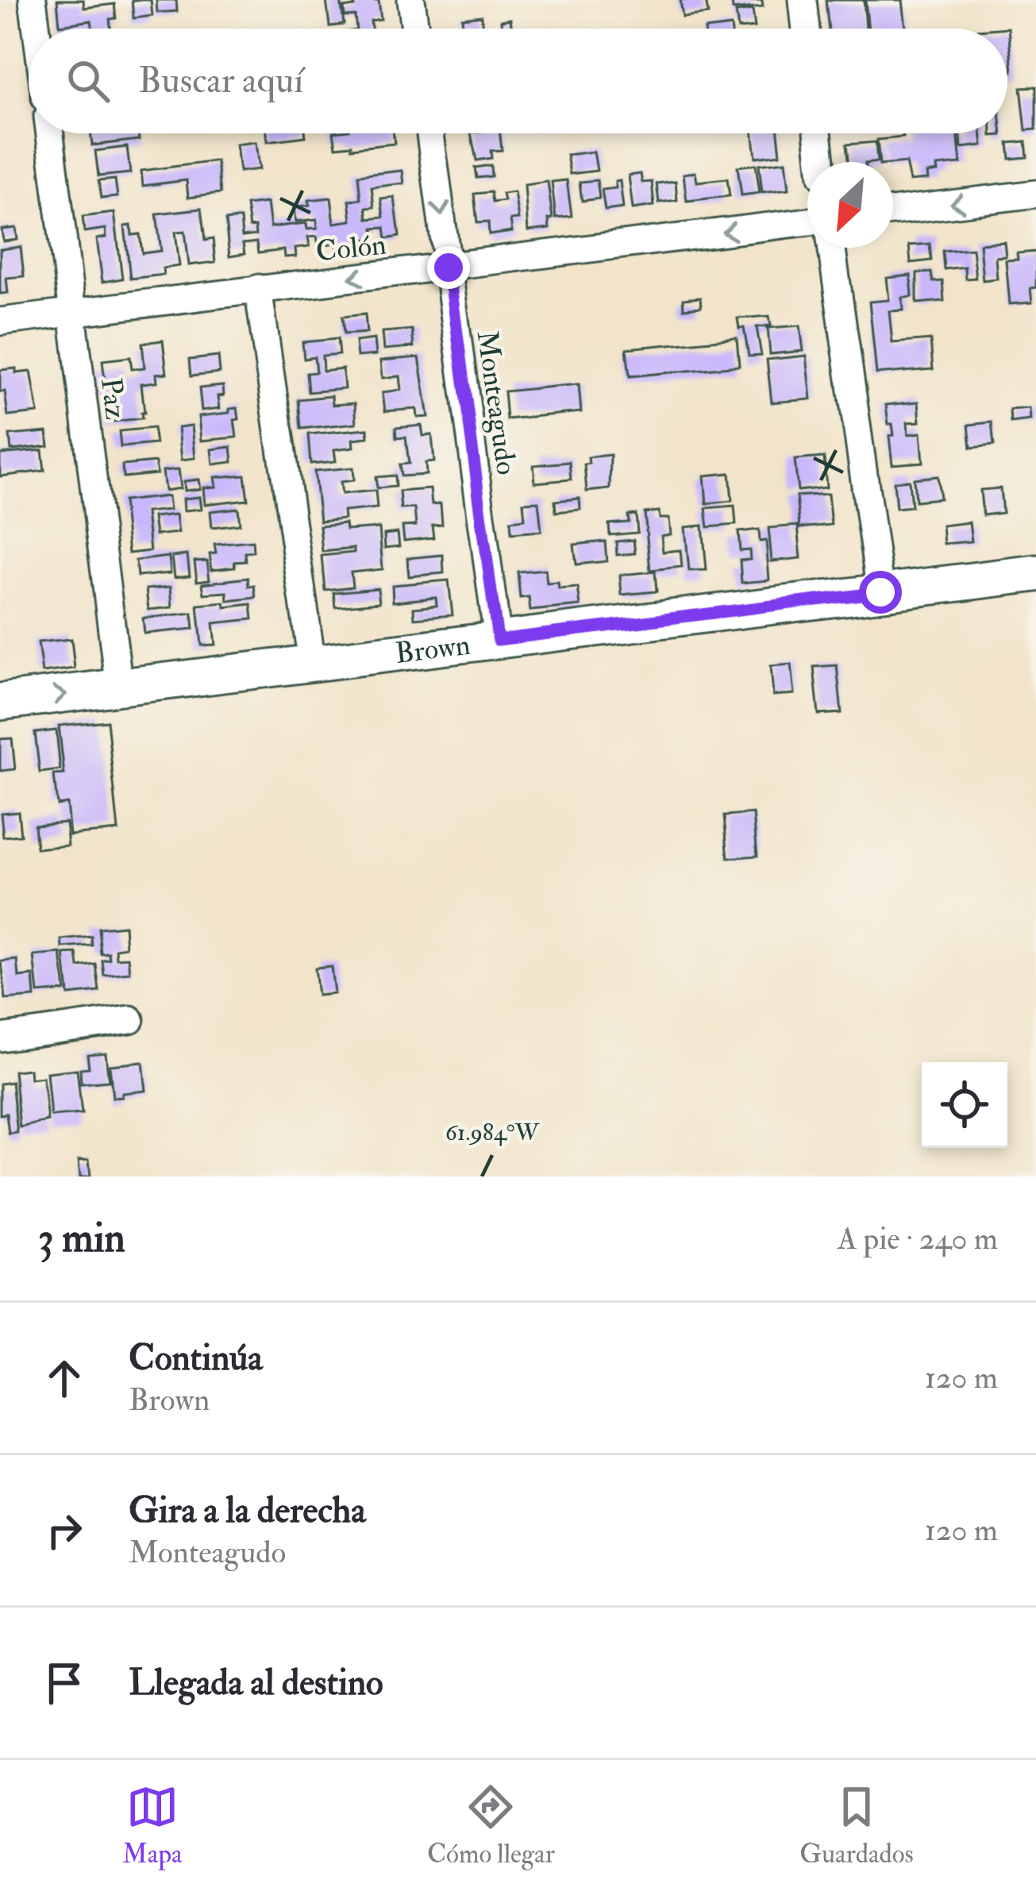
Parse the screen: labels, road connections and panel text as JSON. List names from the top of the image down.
{
  "streets": {
    "street": [
      "Colón",
      "Paz",
      "Monteagudo",
      "Brown"
    ]
  },
  "crossings": [
    ["Colón", "Paz"],
    ["Colón", "Monteagudo"],
    ["Paz", "Brown"],
    ["Monteagudo", "Brown"]
  ],
  "one_way": ["Colón"],
  "north": "bottom left",
  "page": {
    "search": "Buscar aquí",
    "heading": ["3 min", "A pie · 240 m"],
    "list": [
      ["Continúa", "Brown", "120 m"],
      ["Gira a la derecha", "Monteagudo", "120 m"],
      "Llegada al destino"
    ],
    "nav": ["Mapa", "Cómo llegar", "Guardados"]
  },
  "coordinates": ["61.984°W"]
}
